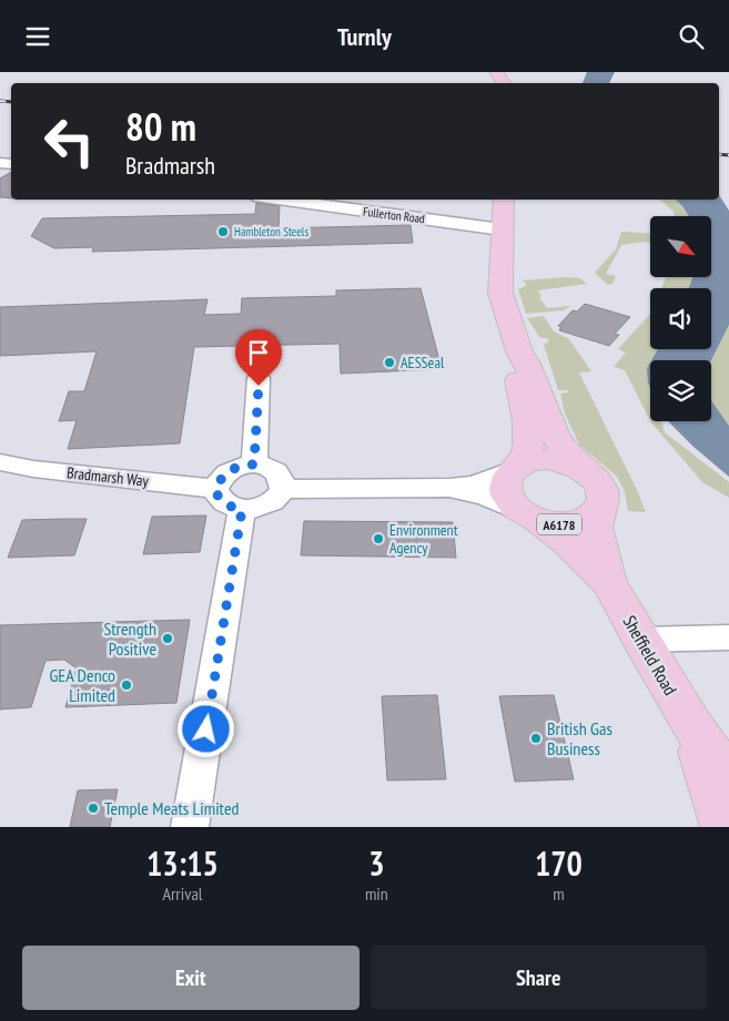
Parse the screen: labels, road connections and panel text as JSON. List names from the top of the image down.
{
  "streets": {
    "main road": ["A6178", "Sheffield Road"],
    "street": ["Fullerton Road", "Bradmarsh Way"]
  },
  "crossings": [
    ["Fullerton Road", "A6178"],
    ["A6178", "Sheffield Road"]
  ],
  "places": [
    "Hambleton Steels",
    "AESSeal",
    "Environment Agency",
    "Strength Positive",
    "GEA Denco Limited",
    "British Gas Business",
    "Temple Meats Limited"
  ],
  "north": "bottom right",
  "page": {
    "header": "Turnly",
    "turn": ["80 m", "Bradmarsh"],
    "eta": [
      "13:15",
      "Arrival",
      "3",
      "min",
      "170",
      "m"
    ],
    "buttons": ["Exit", "Share"]
  }
}
